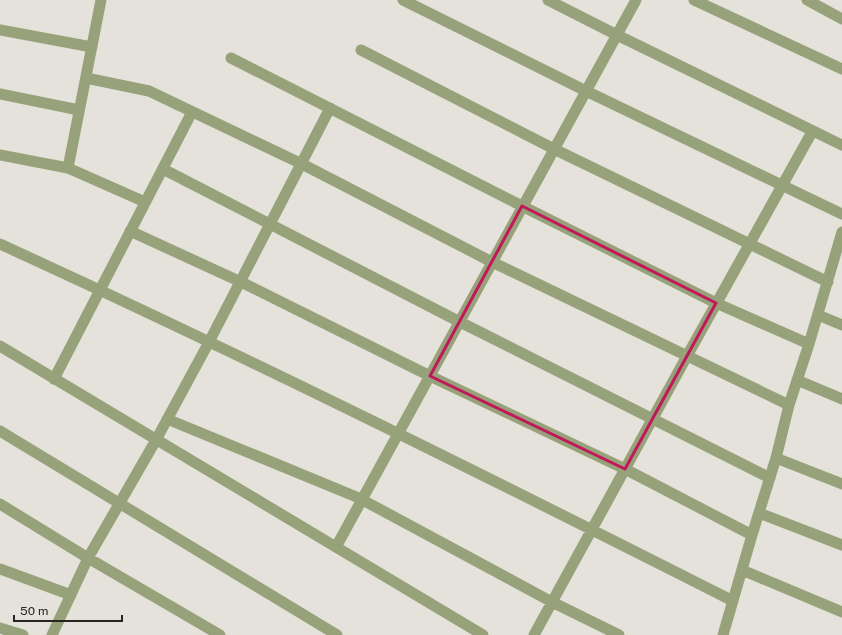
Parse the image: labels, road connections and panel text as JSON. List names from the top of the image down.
{
  "scale_bar": "50 m"
}
